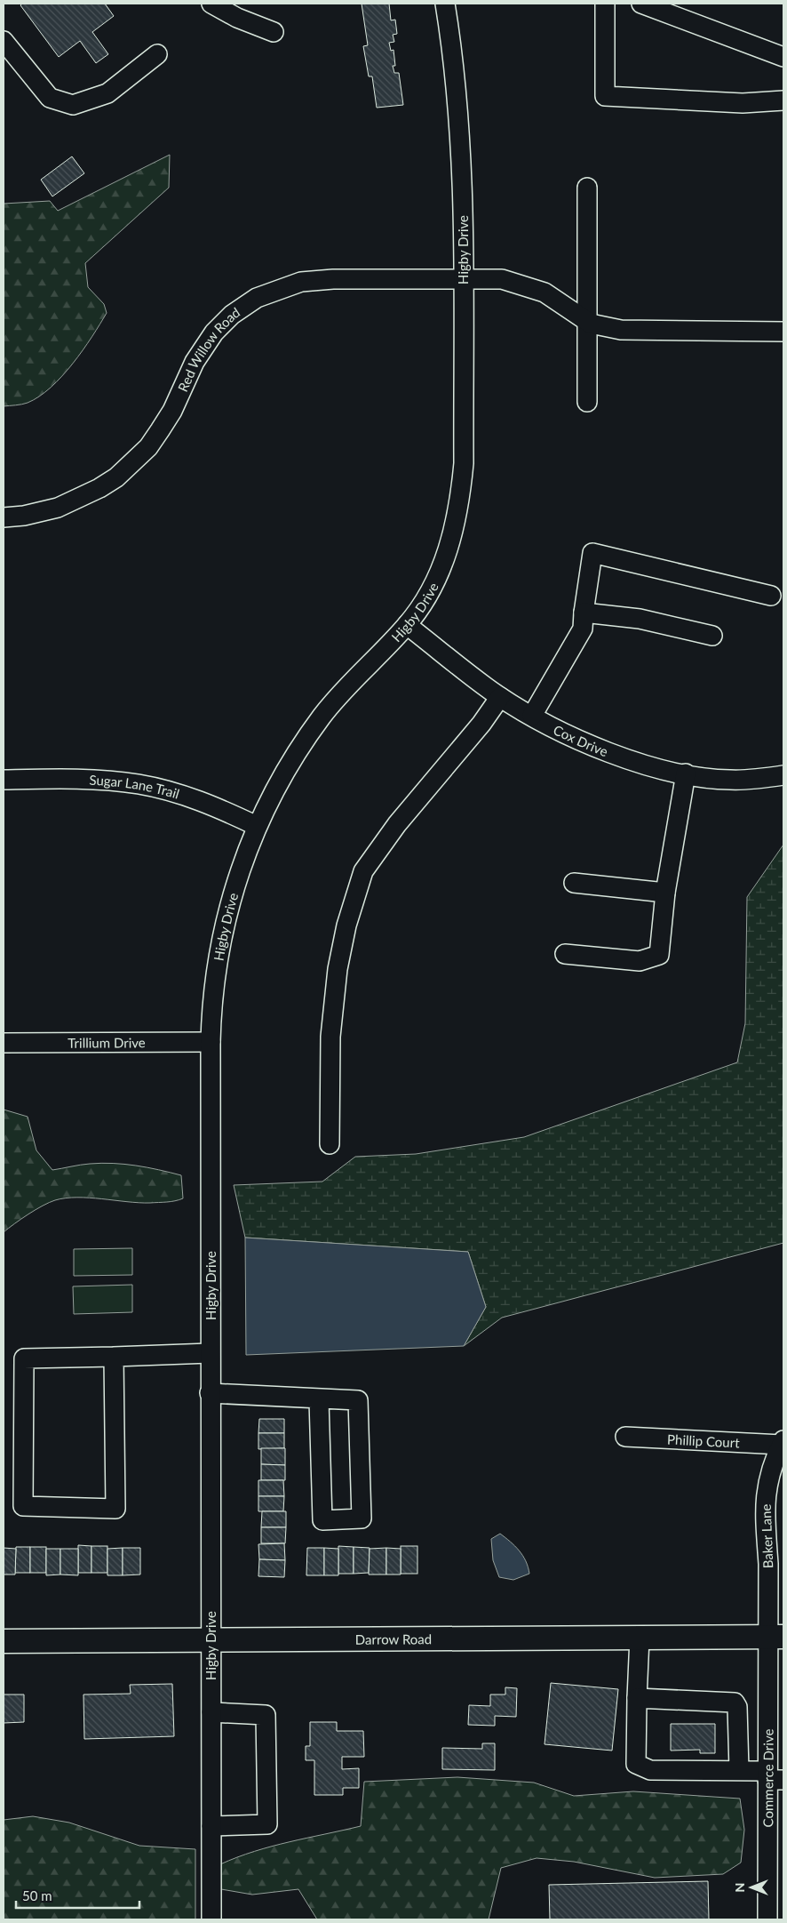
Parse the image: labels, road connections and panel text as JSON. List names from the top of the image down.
{
  "streets": {
    "main road": ["Darrow Road"],
    "street": [
      "Higby Drive",
      "Red Willow Road",
      "Cox Drive",
      "Sugar Lane Trail",
      "Trillium Drive",
      "Phillip Court",
      "Baker Lane",
      "Commerce Drive"
    ]
  },
  "crossings": [
    ["Higby Drive", "Red Willow Road"],
    ["Higby Drive", "Cox Drive"],
    ["Higby Drive", "Sugar Lane Trail"],
    ["Higby Drive", "Trillium Drive"],
    ["Higby Drive", "Darrow Road"],
    ["Phillip Court", "Baker Lane"],
    ["Baker Lane", "Darrow Road"],
    ["Baker Lane", "Commerce Drive"],
    ["Darrow Road", "Commerce Drive"]
  ],
  "scale_bar": "50 m",
  "north": "left"
}
